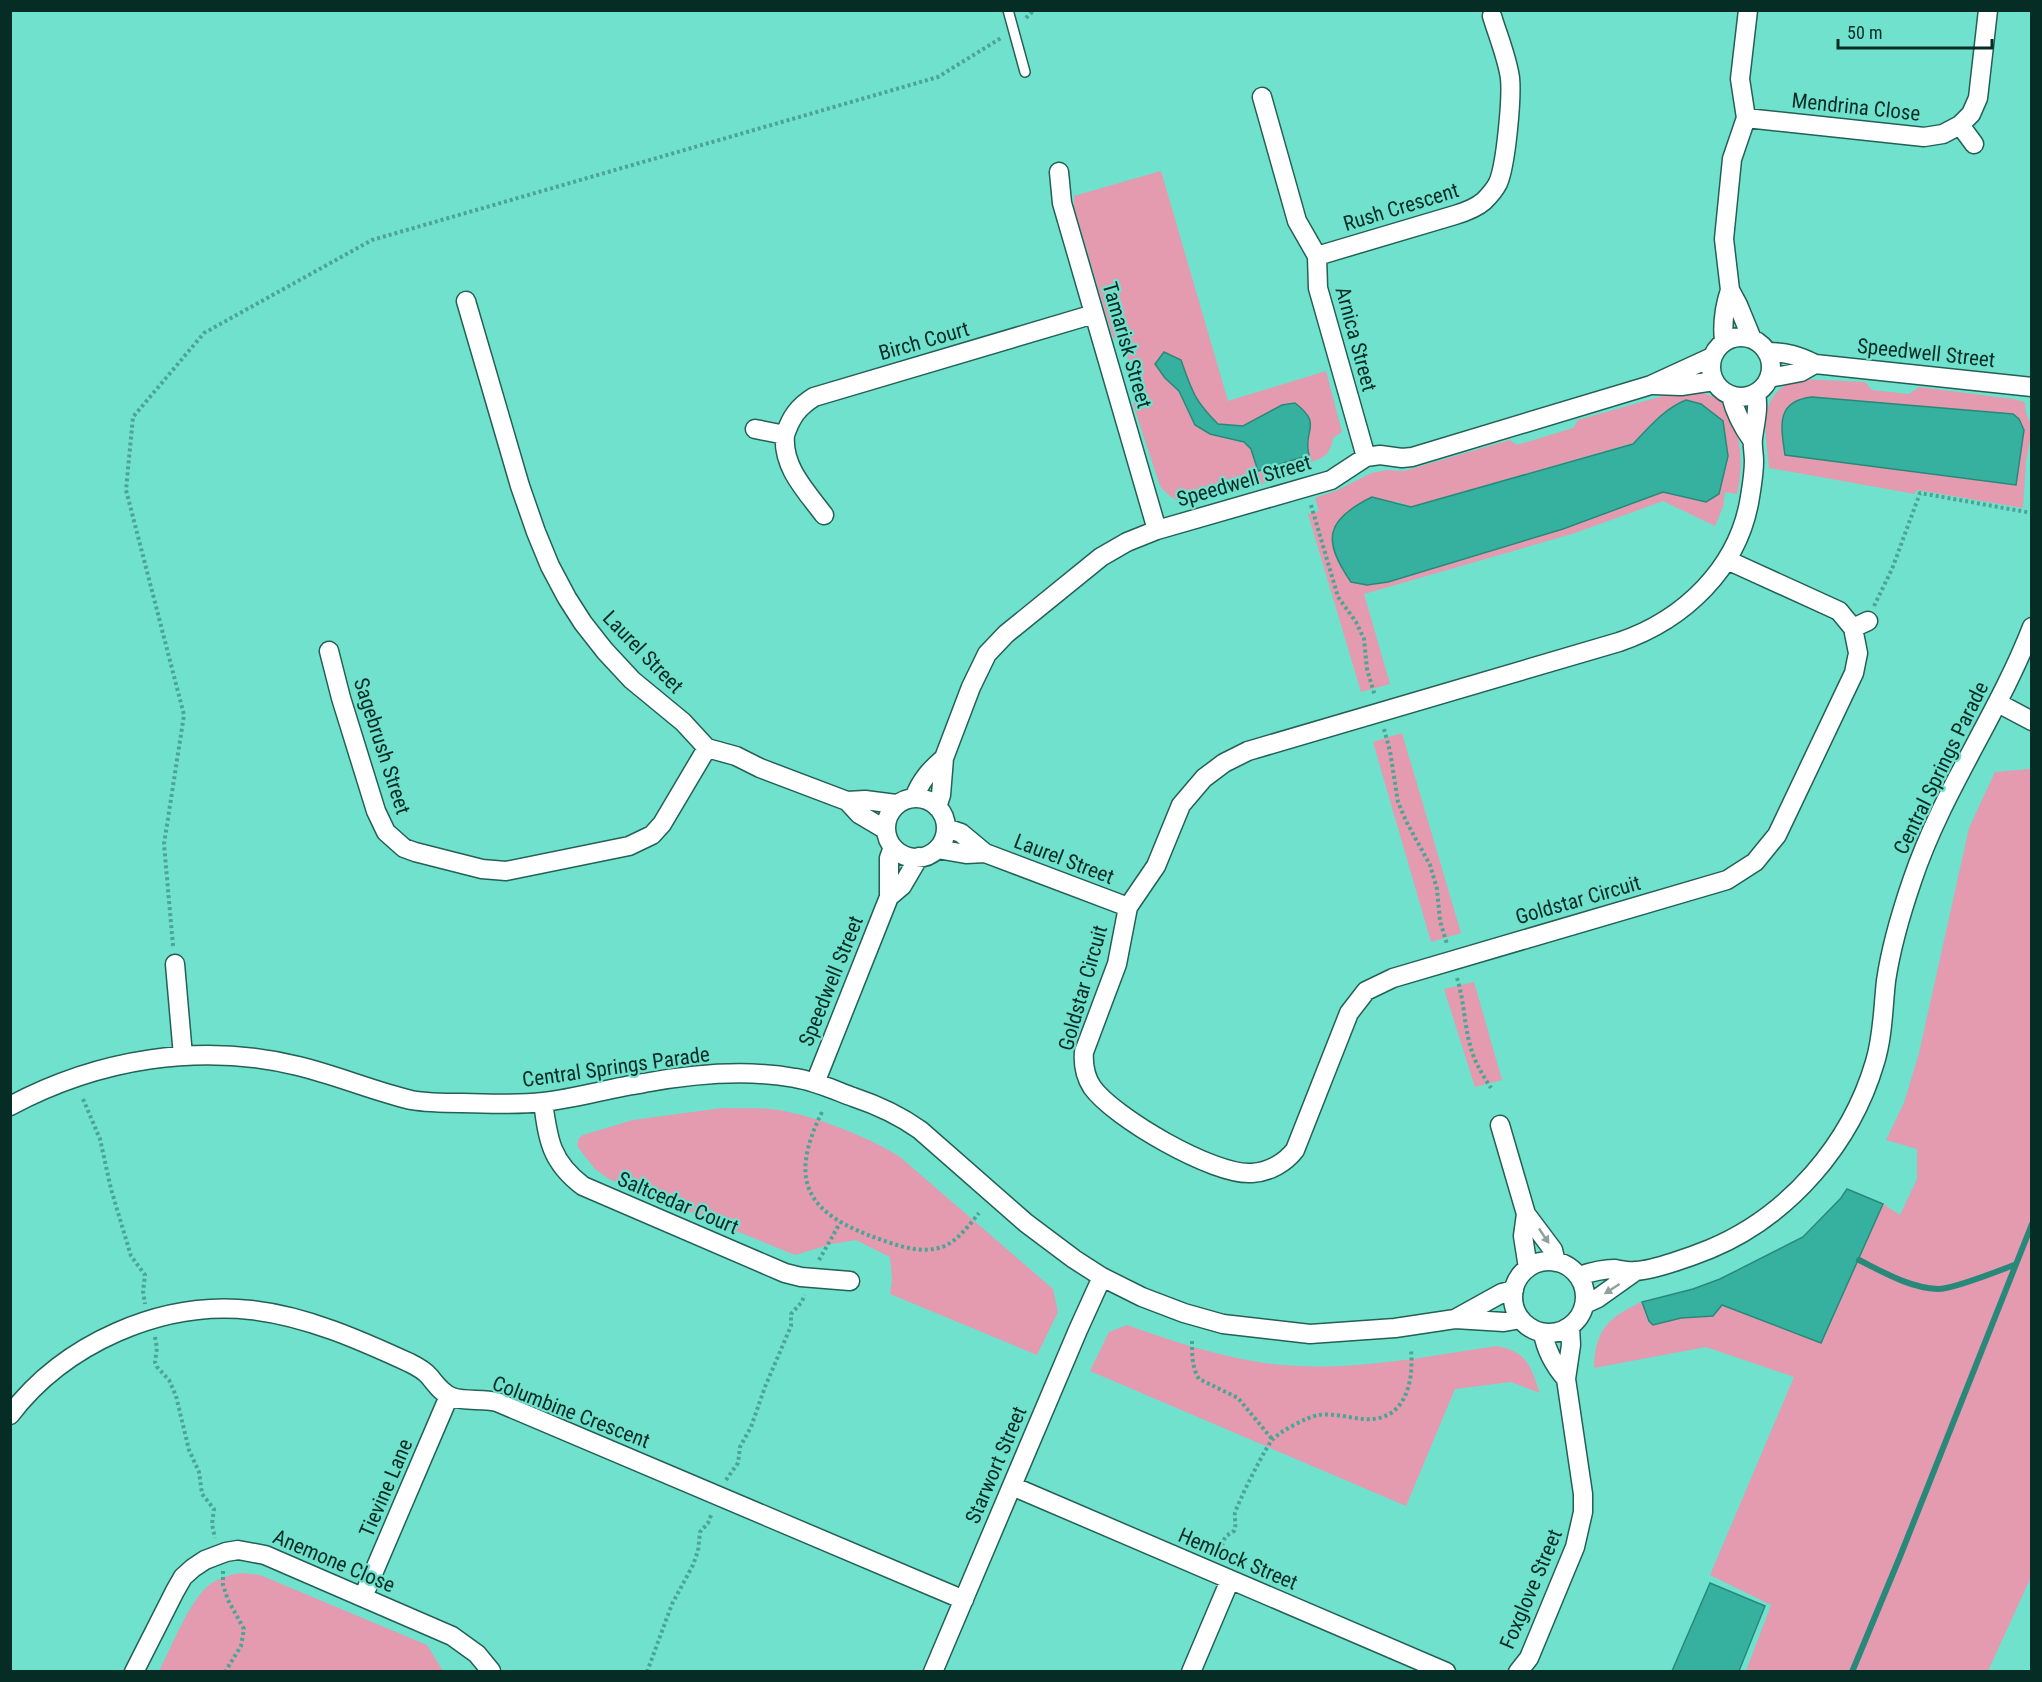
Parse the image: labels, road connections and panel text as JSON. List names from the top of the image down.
{
  "streets": {
    "street": [
      "Mendrina Close",
      "Rush Crescent",
      "Arnica Street",
      "Birch Court",
      "Tamarisk Street",
      "Speedwell Street",
      "Laurel Street",
      "Sagebrush Street",
      "Central Springs Parade",
      "Goldstar Circuit",
      "Saltcedar Court",
      "Columbine Crescent",
      "Starwort Street",
      "Tievine Lane",
      "Hemlock Street",
      "Anemone Close",
      "Foxglove Street"
    ]
  },
  "crossings": [
    ["Rush Crescent", "Arnica Street"],
    ["Arnica Street", "Speedwell Street"],
    ["Birch Court", "Tamarisk Street"],
    ["Tamarisk Street", "Speedwell Street"],
    ["Speedwell Street", "Laurel Street"],
    ["Speedwell Street", "Central Springs Parade"],
    ["Speedwell Street", "Goldstar Circuit"],
    ["Laurel Street", "Sagebrush Street"],
    ["Laurel Street", "Goldstar Circuit"],
    ["Central Springs Parade", "Saltcedar Court"],
    ["Central Springs Parade", "Starwort Street"],
    ["Central Springs Parade", "Foxglove Street"],
    ["Columbine Crescent", "Starwort Street"],
    ["Columbine Crescent", "Tievine Lane"],
    ["Starwort Street", "Hemlock Street"],
    ["Tievine Lane", "Anemone Close"]
  ],
  "scale_bar": "50 m"
}
